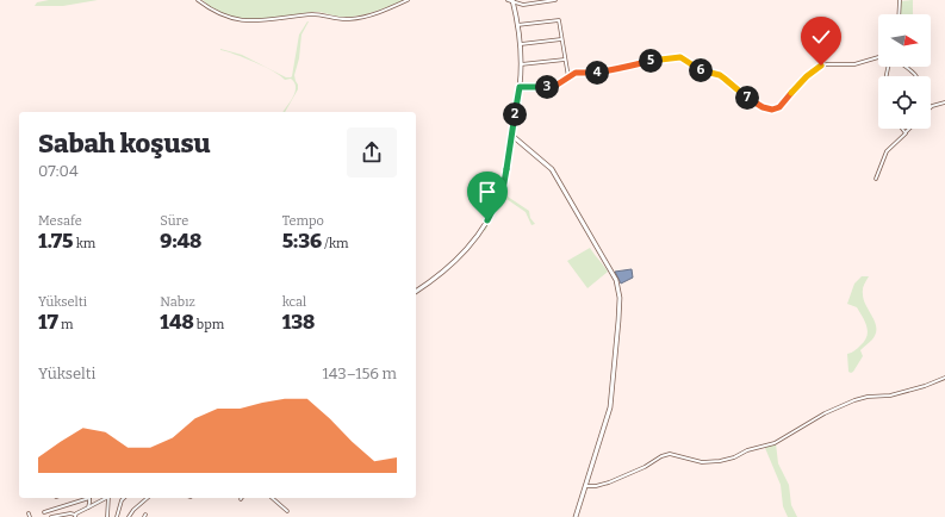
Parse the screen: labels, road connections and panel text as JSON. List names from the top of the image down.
{
  "north": "right",
  "page": {
    "pins": [
      "5",
      "6",
      "4",
      "3",
      "7",
      "2"
    ],
    "heading": ["Sabah koşusu", "07:04"],
    "stats": [
      ["Mesafe", "1.75 km"],
      ["Süre", "9:48"],
      ["Tempo", "5:36 /km"],
      ["Yükselti", "17 m"],
      ["Nabız", "148 bpm"],
      ["kcal", "138"]
    ],
    "chart": ["Yükselti", "143–156 m"]
  }
}
